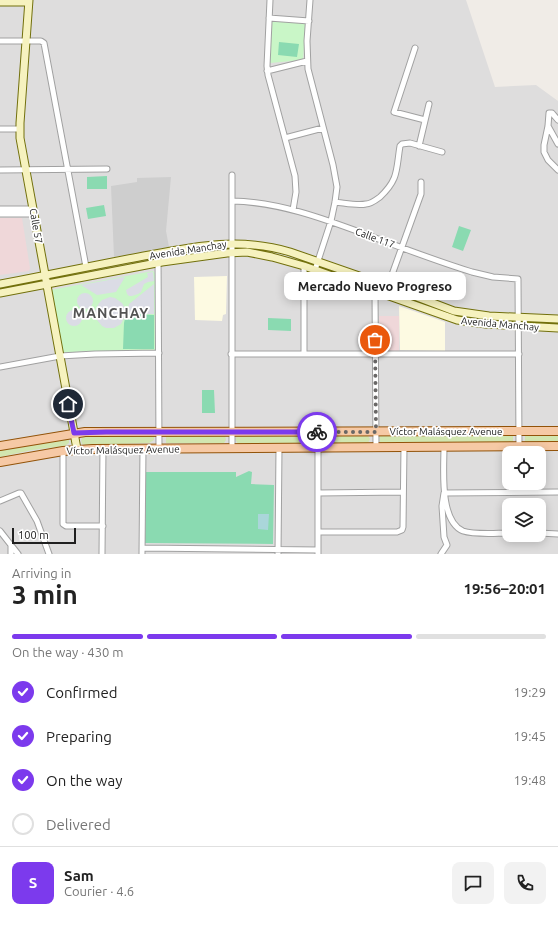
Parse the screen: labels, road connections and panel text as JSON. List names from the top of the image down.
{
  "streets": {
    "main road": ["Víctor Malásquez Avenue"],
    "street": ["Calle 57", "Calle 117", "Avenida Manchay"]
  },
  "crossings": [
    ["Calle 57", "Avenida Manchay"],
    ["Calle 57", "Víctor Malásquez Avenue"],
    ["Calle 117", "Avenida Manchay"]
  ],
  "districts": ["MANCHAY"],
  "places": ["Mercado Nuevo Progreso"],
  "scale_bar": "100 m",
  "page": {
    "bubble": "Mercado Nuevo Progreso",
    "scale": "100 m",
    "heading": ["3 min", "Arriving in", "19:56–20:01"],
    "panel": ["Sam", "Courier · 4.6"],
    "bar": "On the way · 430 m",
    "list": [
      ["Confirmed", "19:29"],
      ["Preparing", "19:45"],
      ["On the way", "19:48"],
      "Delivered"
    ],
    "round": "S"
  }
}
